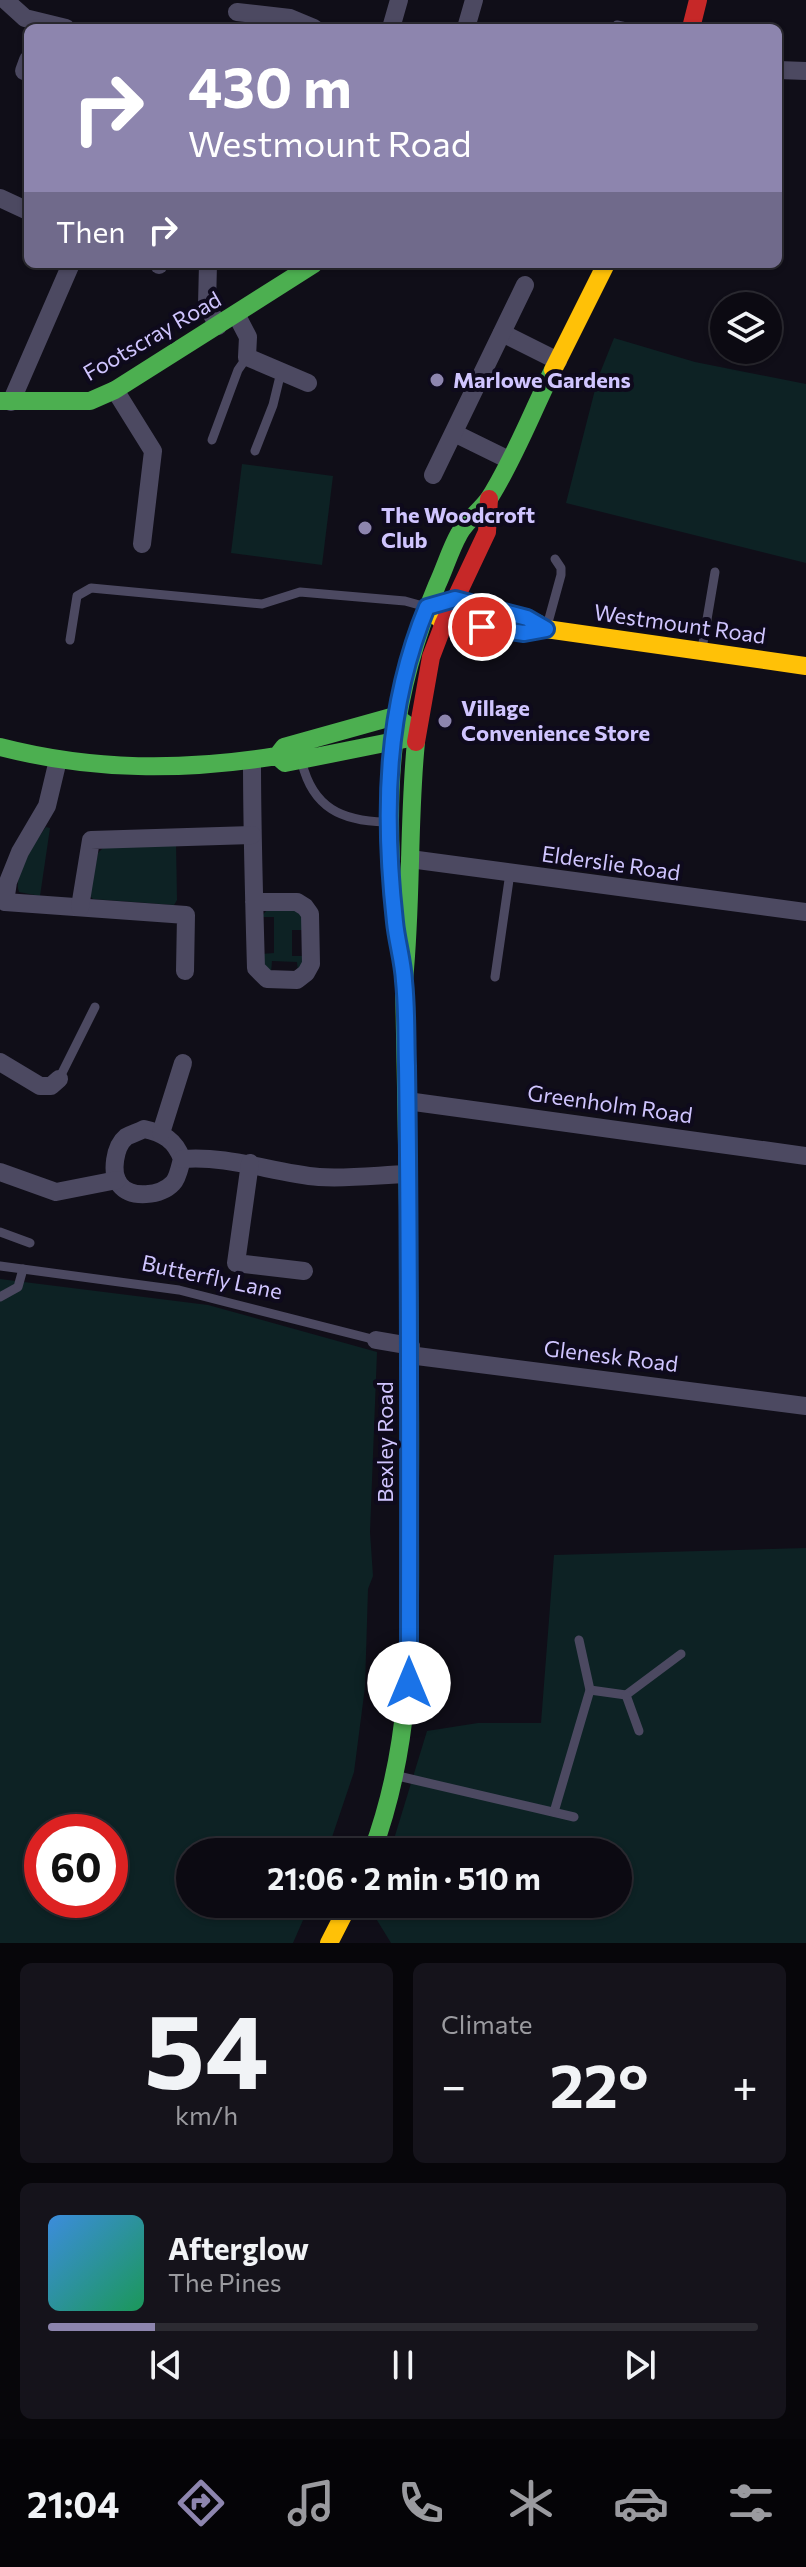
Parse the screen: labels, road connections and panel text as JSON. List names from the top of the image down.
{
  "streets": {
    "main road": ["Footscray Road", "Westmount Road", "Bexley Road"],
    "street": [
      "Elderslie Road",
      "Greenholm Road",
      "Butterfly Lane",
      "Glenesk Road"
    ]
  },
  "crossings": [
    ["Westmount Road", "Bexley Road"],
    ["Elderslie Road", "Bexley Road"],
    ["Greenholm Road", "Bexley Road"],
    ["Butterfly Lane", "Glenesk Road"],
    ["Butterfly Lane", "Bexley Road"],
    ["Glenesk Road", "Bexley Road"]
  ],
  "places": ["Marlowe Gardens", "The Woodcroft Club", "Village Convenience Store"],
  "page": {
    "turn": ["430 m", "Westmount Road"],
    "then": "Then",
    "limit": "60",
    "trip": "21:06 · 2 min · 510 m",
    "tile": [
      ["54", "km/h"],
      "Climate"
    ],
    "heat": ["−", "22°", "+"],
    "song": ["Afterglow", "The Pines"],
    "tabs": "21:04"
  }
}
